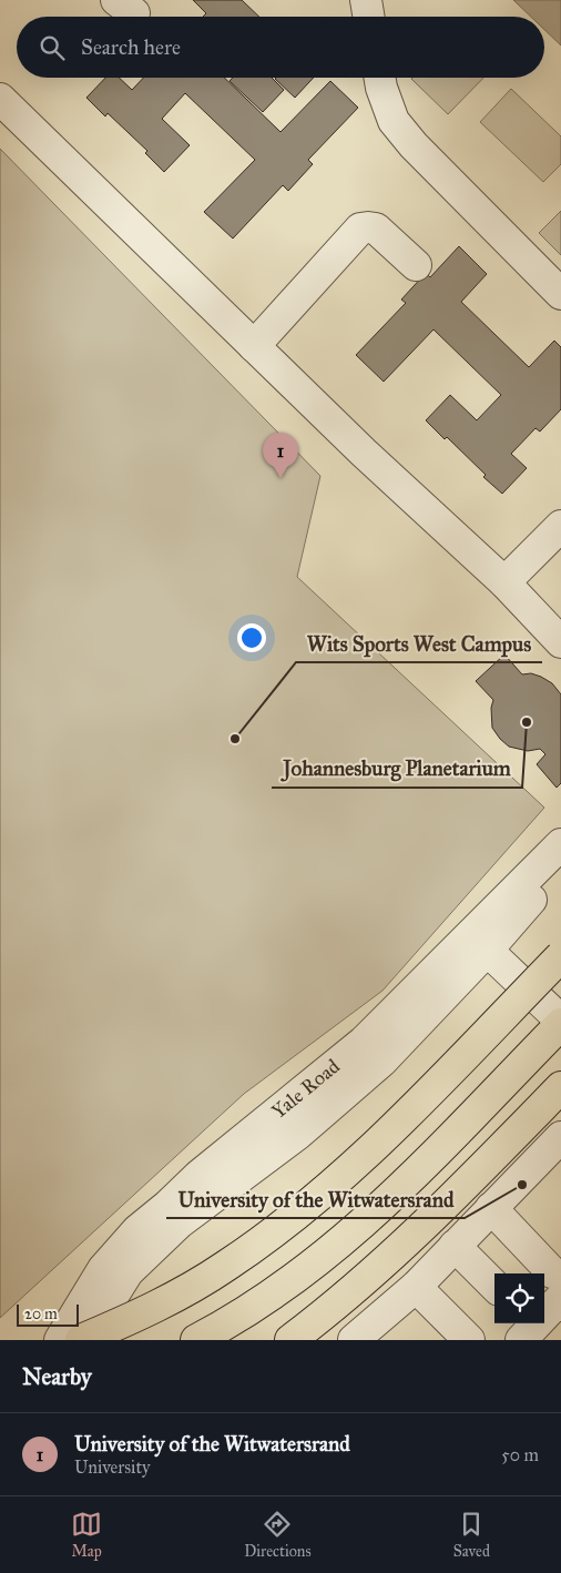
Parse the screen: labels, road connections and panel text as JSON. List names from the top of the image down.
{
  "streets": {
    "street": ["Yale Road"]
  },
  "places": ["Johannesburg Planetarium", "Wits Sports West Campus", "University of the Witwatersrand"],
  "scale_bar": "20 m",
  "page": {
    "search": "Search here",
    "pins": "1",
    "scale": "20 m",
    "heading": "Nearby",
    "list": [
      {
        "mark": "1",
        "name": "University of the Witwatersrand",
        "note": "University",
        "value": "50 m"
      }
    ],
    "nav": ["Map", "Directions", "Saved"]
  }
}
